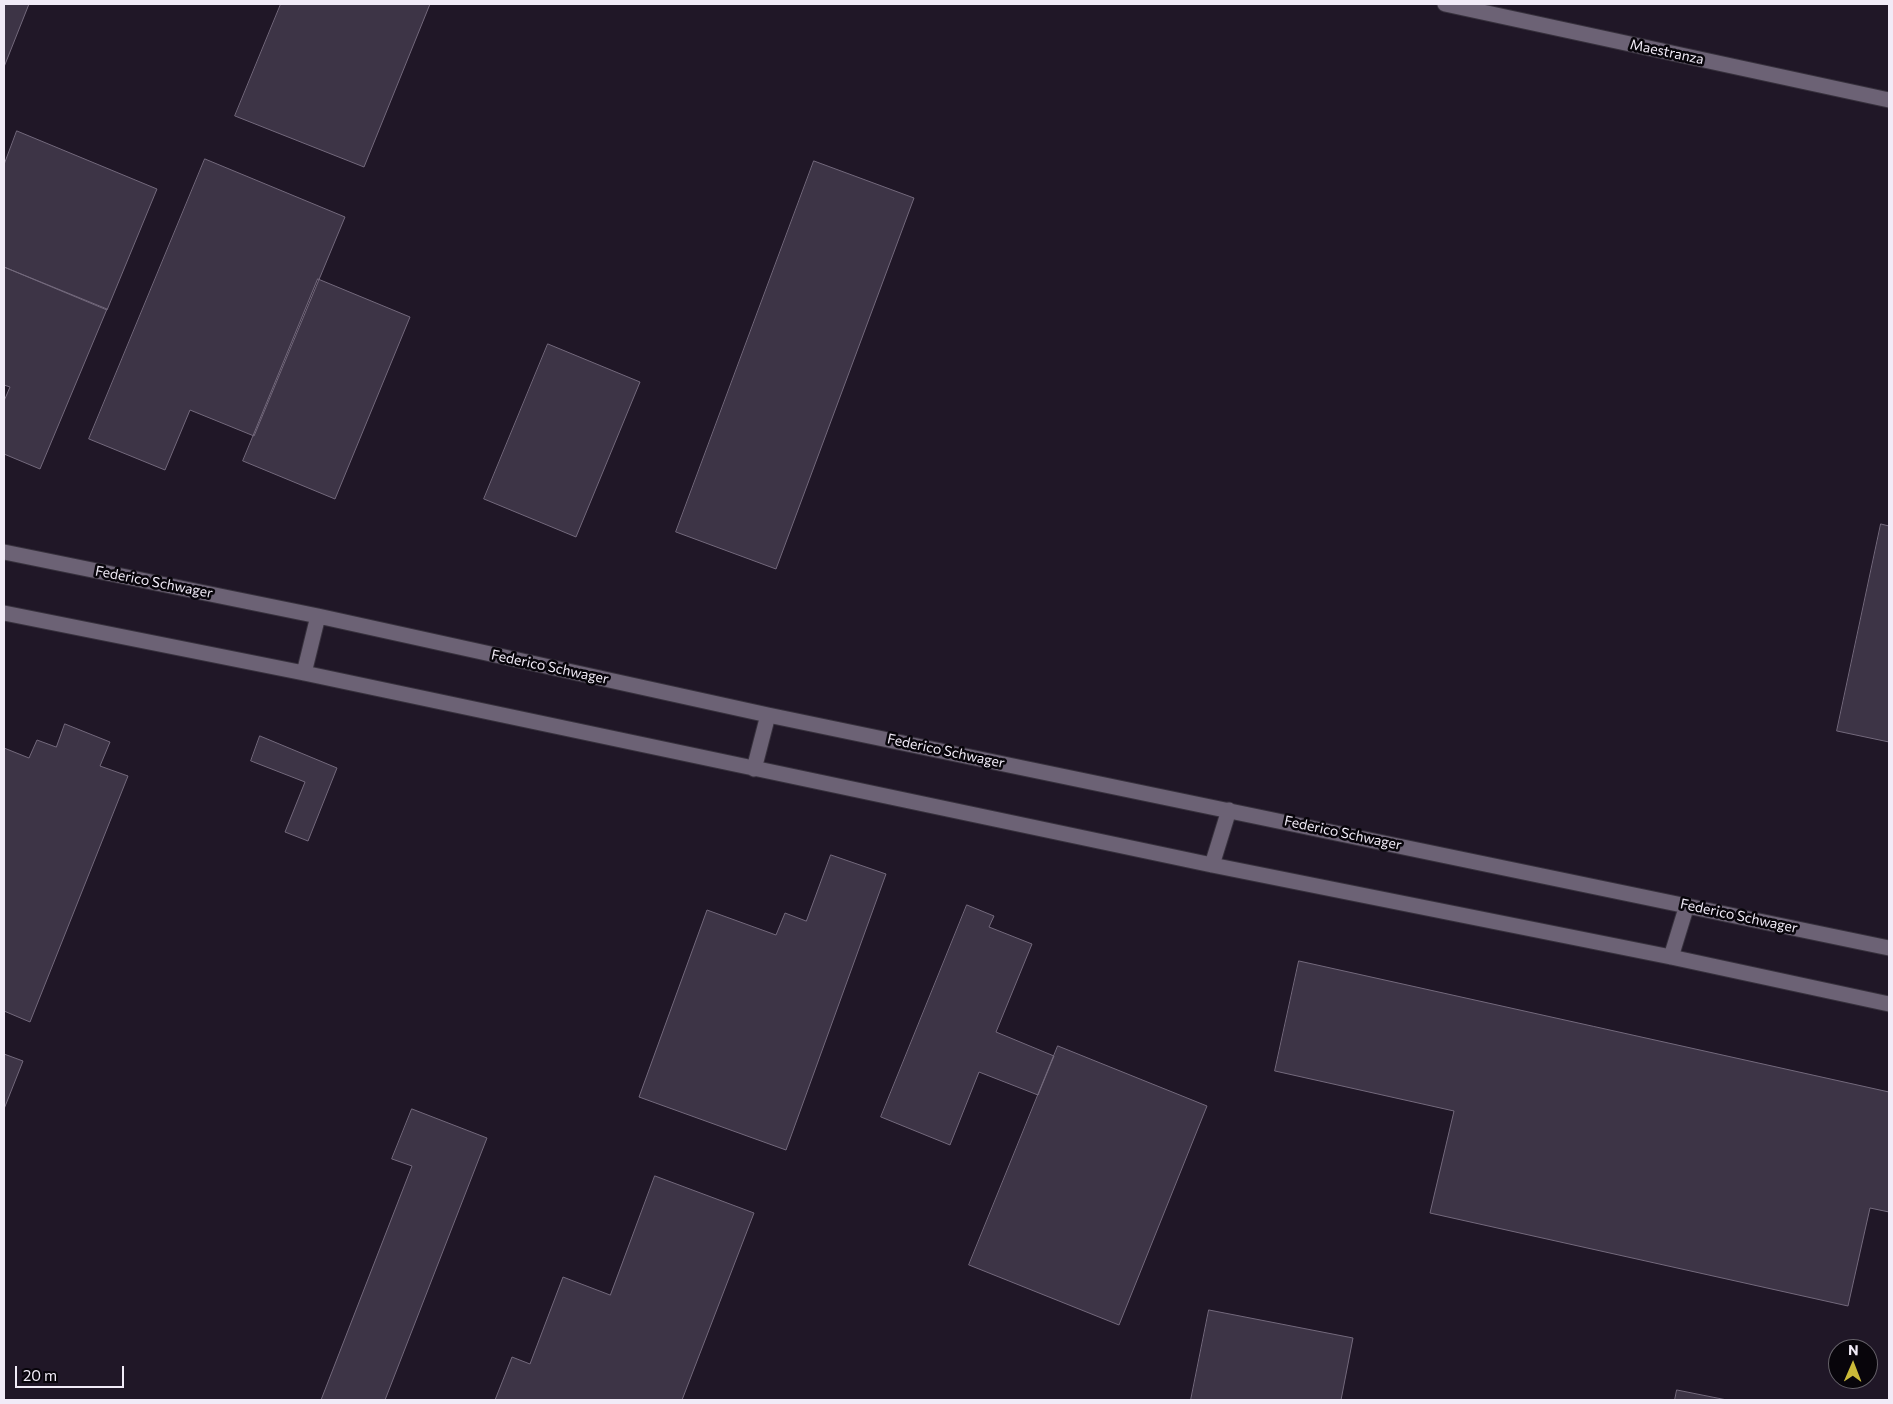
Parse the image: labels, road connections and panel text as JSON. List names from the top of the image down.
{
  "streets": {
    "street": ["Maestranza", "Federico Schwager"]
  },
  "scale_bar": "20 m",
  "north": "top"
}
